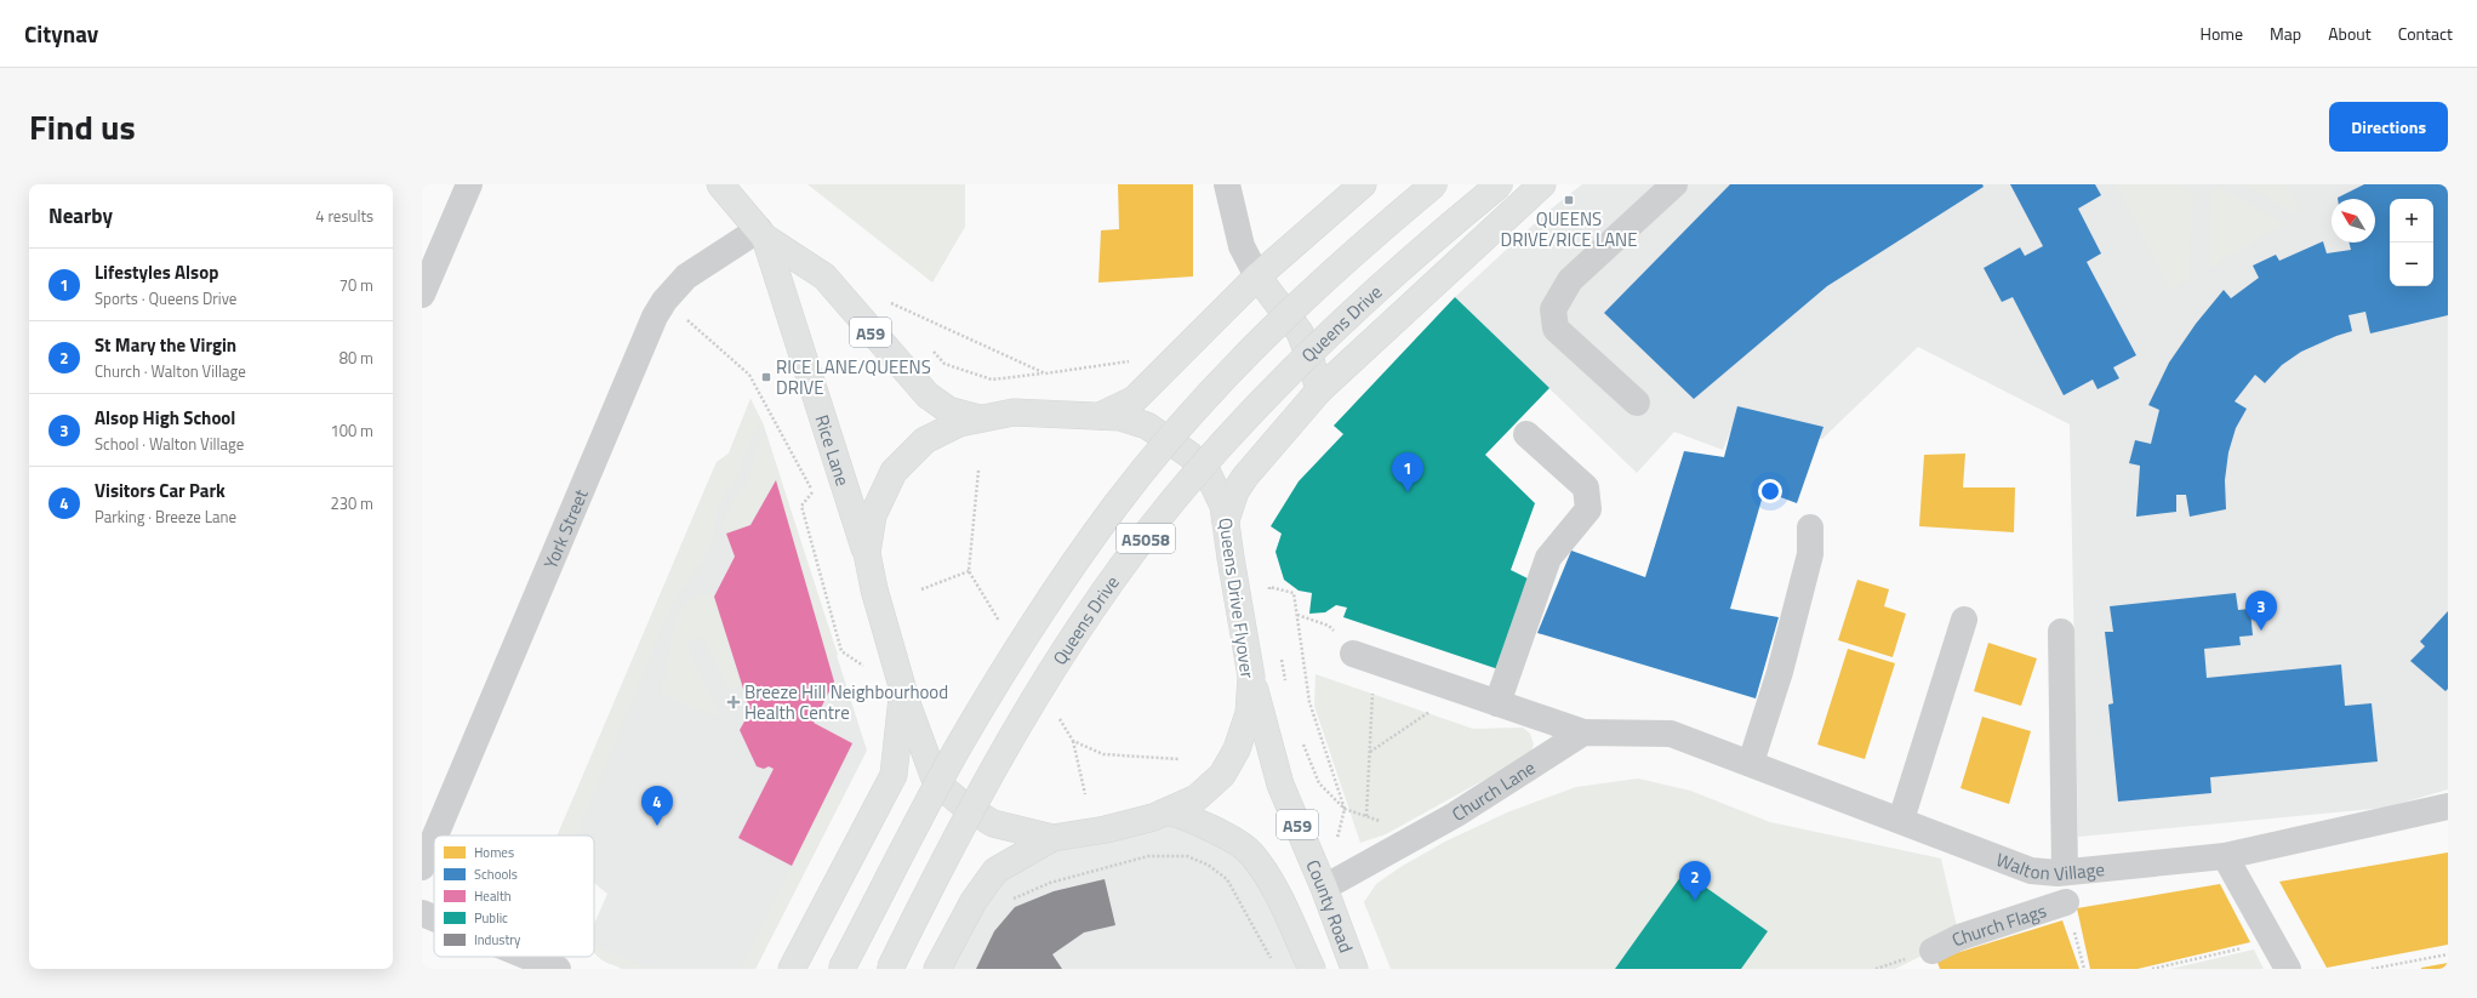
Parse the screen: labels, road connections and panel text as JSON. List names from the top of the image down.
{
  "streets": {
    "highway": [
      "Queens Drive",
      "A59",
      "Rice Lane",
      "A5058",
      "Queens Drive Flyover",
      "County Road"
    ],
    "street": [
      "York Street",
      "Church Lane",
      "Walton Village",
      "Church Flags"
    ]
  },
  "crossings": [
    ["Rice Lane", "York Street"],
    ["Rice Lane", "Queens Drive Flyover"],
    ["Queens Drive Flyover", "County Road"],
    ["Church Lane", "Walton Village"],
    ["Church Lane", "County Road"]
  ],
  "places": {
    "transit": ["QUEENS DRIVE/RICE LANE", "RICE LANE/QUEENS DRIVE"],
    "health": ["Breeze Hill Neighbourhood Health Centre"]
  },
  "legend": [
    "Homes",
    "Schools",
    "Health",
    "Public",
    "Industry"
  ],
  "north": "top left",
  "page": {
    "header": "Citynav",
    "nav": [
      "Home",
      "Map",
      "About",
      "Contact"
    ],
    "title": "Find us",
    "buttons": "Directions",
    "heading": ["Nearby", "4 results"],
    "map_buttons": ["+", "−"],
    "list": [
      {
        "mark": "1",
        "name": "Lifestyles Alsop",
        "note": "Sports · Queens Drive",
        "value": "70 m"
      },
      {
        "mark": "2",
        "name": "St Mary the Virgin",
        "note": "Church · Walton Village",
        "value": "80 m"
      },
      {
        "mark": "3",
        "name": "Alsop High School",
        "note": "School · Walton Village",
        "value": "100 m"
      },
      {
        "mark": "4",
        "name": "Visitors Car Park",
        "note": "Parking · Breeze Lane",
        "value": "230 m"
      }
    ],
    "pins": [
      "1",
      "3",
      "4",
      "2"
    ]
  }
}
